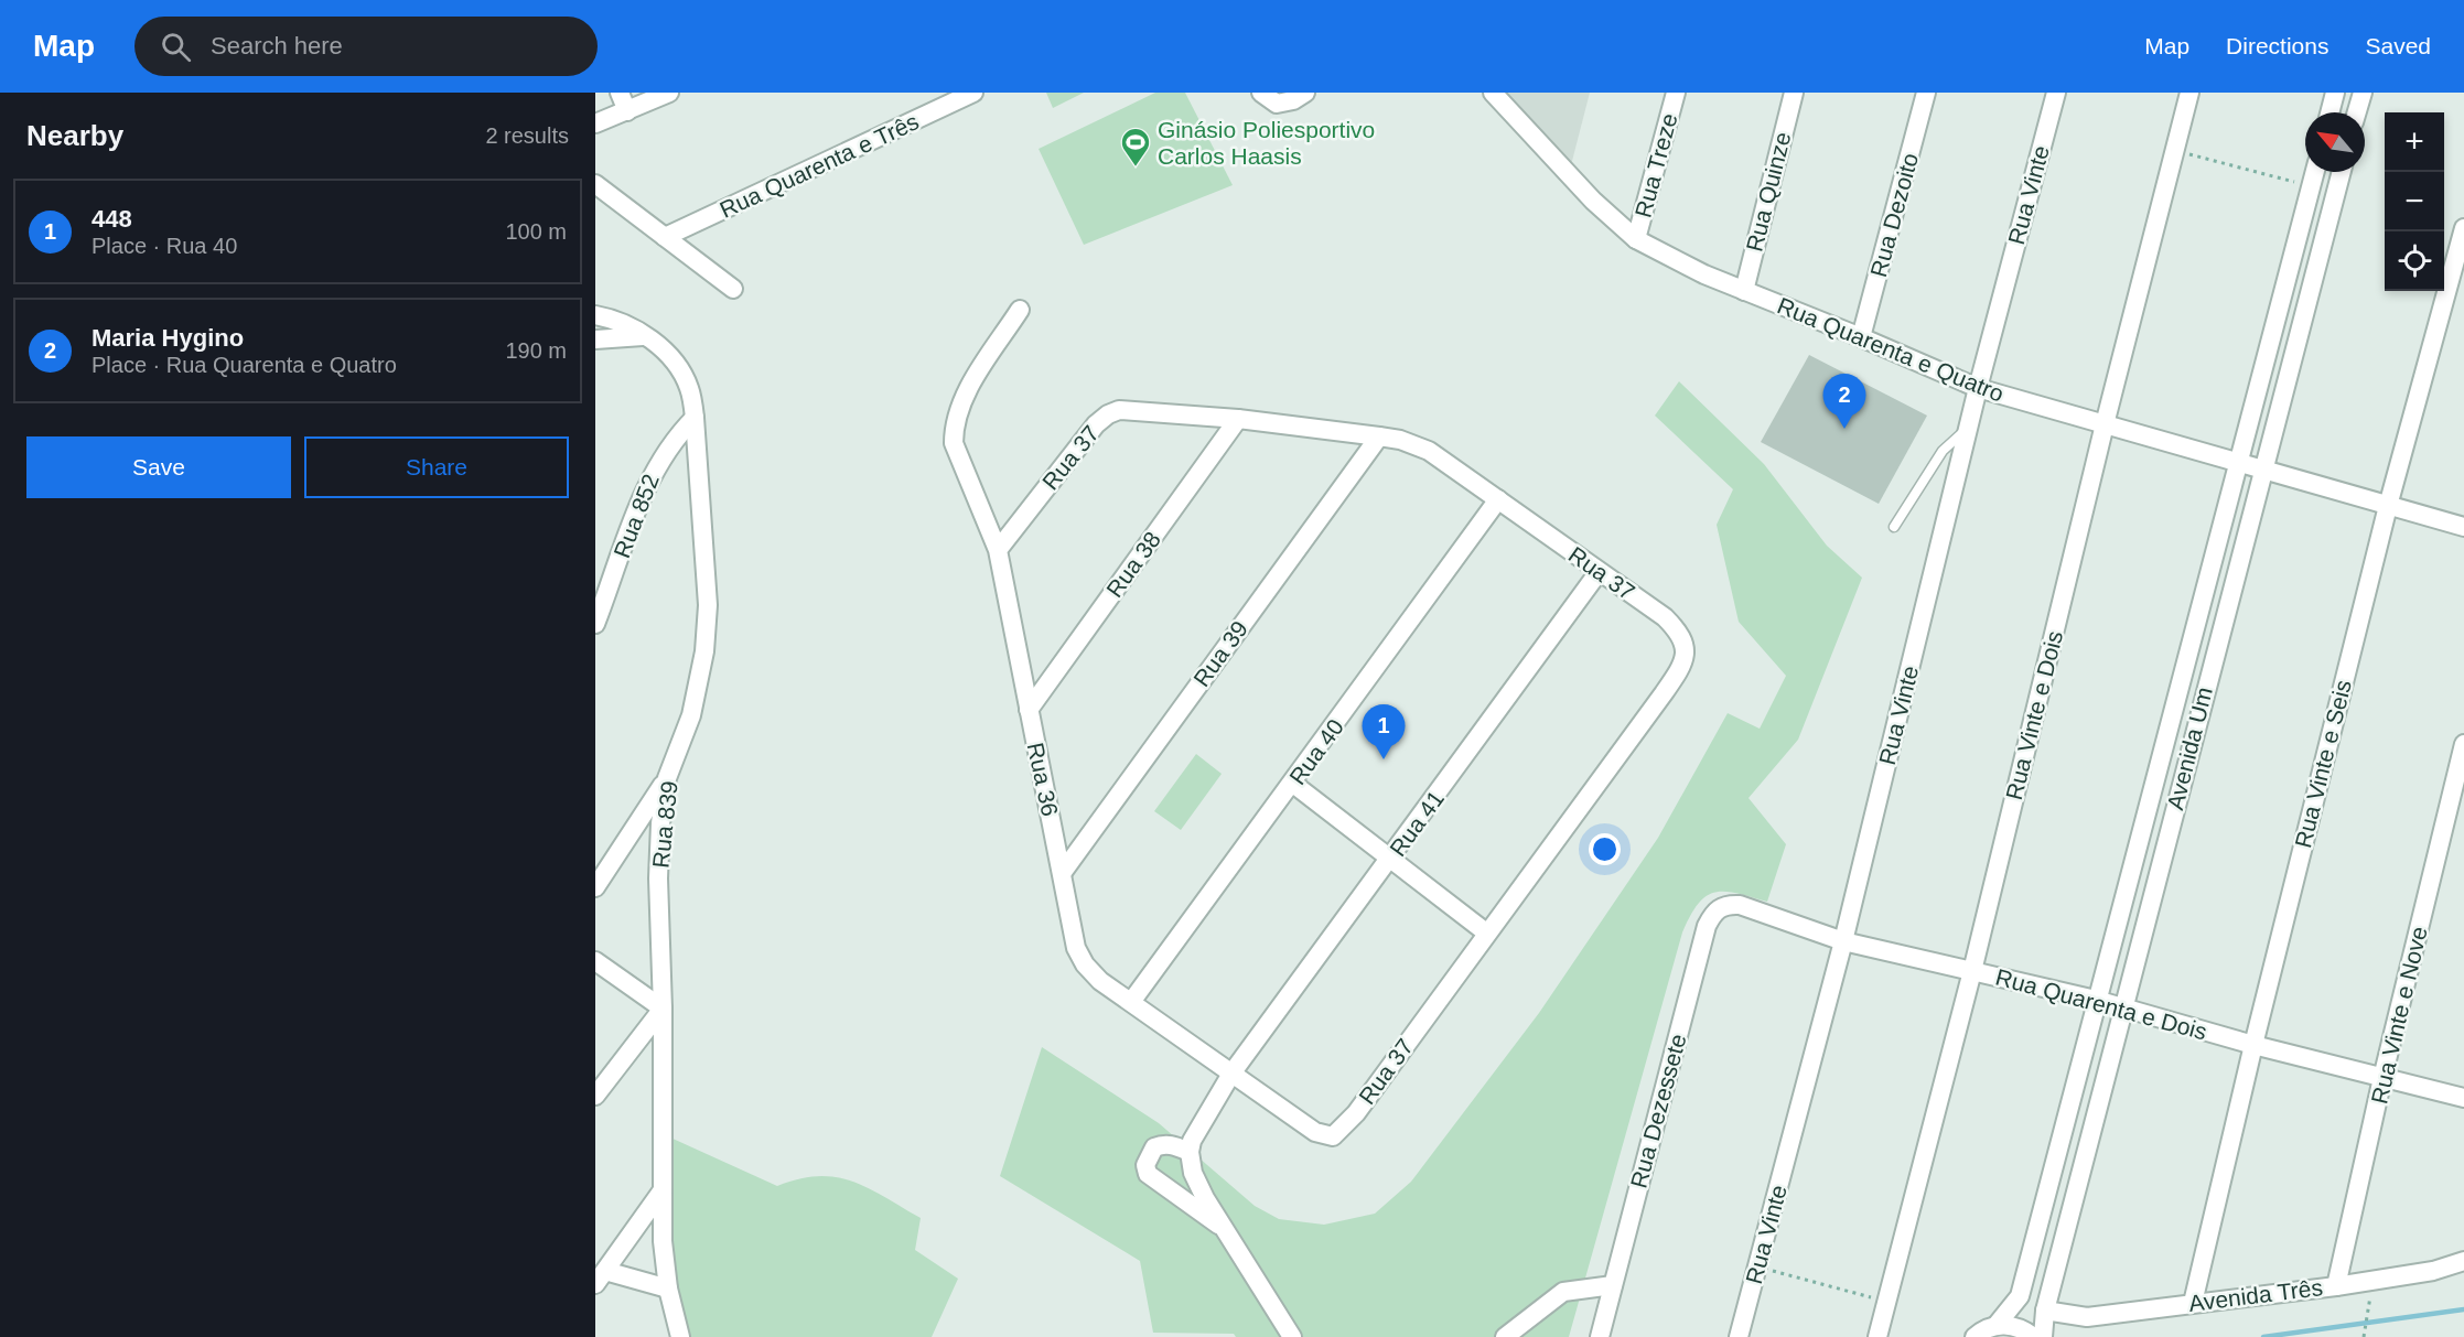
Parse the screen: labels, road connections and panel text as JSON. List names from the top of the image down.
{
  "streets": {
    "street": [
      "Rua Quarenta e Três",
      "Rua Treze",
      "Rua Quinze",
      "Rua Vinte",
      "Rua Dezoito",
      "Rua Quarenta e Quatro",
      "Rua 37",
      "Rua 852",
      "Rua 38",
      "Rua 39",
      "Rua Vinte e Dois",
      "Avenida Um",
      "Rua 40",
      "Rua Vinte e Seis",
      "Rua 36",
      "Rua 41",
      "Rua 839",
      "Rua Quarenta e Dois",
      "Rua Vinte e Nove",
      "Rua Dezessete",
      "Avenida Três"
    ]
  },
  "crossings": [
    ["Rua Treze", "Rua Quarenta e Quatro"],
    ["Rua Quinze", "Rua Quarenta e Quatro"],
    ["Rua Vinte", "Rua Quarenta e Quatro"],
    ["Rua Vinte", "Rua Quarenta e Dois"],
    ["Rua Dezoito", "Rua Quarenta e Quatro"],
    ["Rua Quarenta e Quatro", "Rua Vinte e Dois"],
    ["Rua Quarenta e Quatro", "Avenida Um"],
    ["Rua Quarenta e Quatro", "Rua Vinte e Seis"],
    ["Rua 37", "Rua 38"],
    ["Rua 37", "Rua 39"],
    ["Rua 37", "Rua 40"],
    ["Rua 37", "Rua 36"],
    ["Rua 37", "Rua 41"],
    ["Rua 852", "Rua 839"],
    ["Rua 38", "Rua 36"],
    ["Rua 39", "Rua 36"],
    ["Rua Vinte e Dois", "Rua Quarenta e Dois"],
    ["Avenida Um", "Rua Quarenta e Dois"],
    ["Avenida Um", "Avenida Três"],
    ["Rua 40", "Rua 36"],
    ["Rua Vinte e Seis", "Rua Quarenta e Dois"],
    ["Rua Vinte e Seis", "Avenida Três"],
    ["Rua 36", "Rua 41"],
    ["Rua Quarenta e Dois", "Rua Vinte e Nove"],
    ["Rua Quarenta e Dois", "Rua Dezessete"],
    ["Rua Vinte e Nove", "Avenida Três"]
  ],
  "places": {
    "sports": ["Ginásio Poliesportivo Carlos Haasis"]
  },
  "north": "top left",
  "page": {
    "header": "Map",
    "search": "Search here",
    "nav": ["Map", "Directions", "Saved"],
    "heading": ["Nearby", "2 results"],
    "map_buttons": ["+", "−"],
    "list": [
      {
        "mark": "1",
        "name": "448",
        "note": "Place · Rua 40",
        "value": "100 m"
      },
      {
        "mark": "2",
        "name": "Maria Hygino",
        "note": "Place · Rua Quarenta e Quatro",
        "value": "190 m"
      }
    ],
    "pins": ["2", "1"],
    "buttons": ["Save", "Share"]
  }
}
